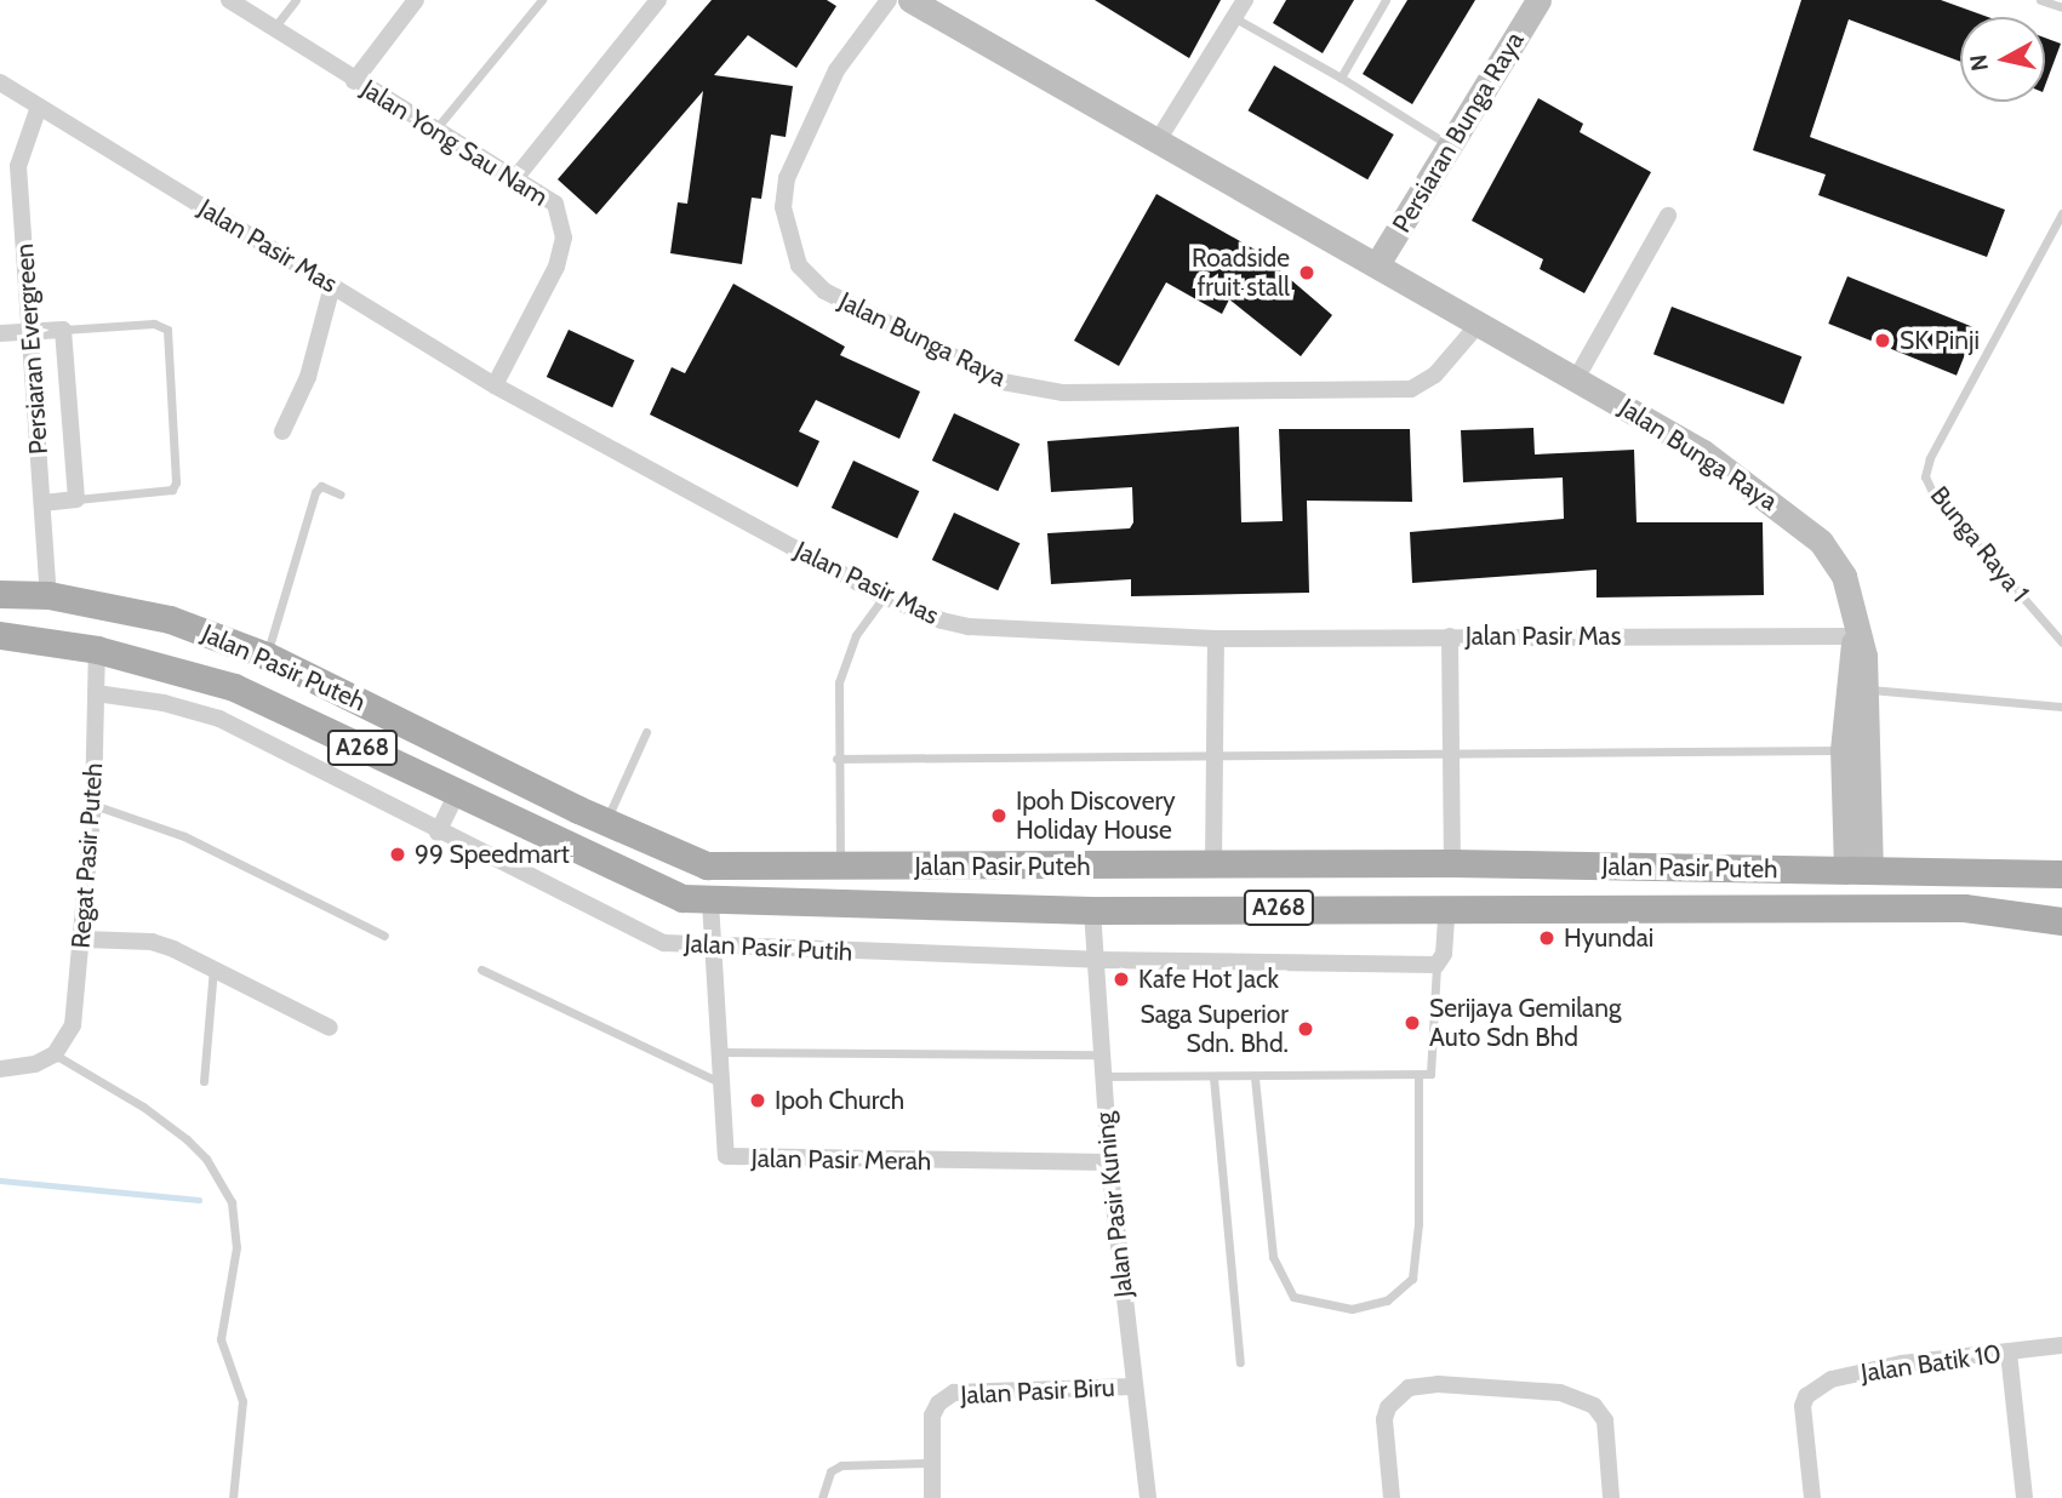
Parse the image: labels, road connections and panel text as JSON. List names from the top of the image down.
{
  "streets": {
    "main road": [
      "Persiaran Bunga Raya",
      "Jalan Bunga Raya",
      "Jalan Pasir Puteh",
      "A268"
    ],
    "street": [
      "Jalan Yong Sau Nam",
      "Jalan Pasir Mas",
      "Persiaran Evergreen",
      "Regat Pasir Puteh",
      "Jalan Pasir Putih",
      "Jalan Pasir Merah",
      "Jalan Pasir Kuning",
      "Jalan Batik 10",
      "Jalan Pasir Biru"
    ],
    "lane": ["Bunga Raya 1"]
  },
  "crossings": [
    ["Persiaran Bunga Raya", "Jalan Bunga Raya"],
    ["Jalan Yong Sau Nam", "Jalan Pasir Mas"],
    ["Jalan Pasir Mas", "Jalan Bunga Raya"],
    ["Jalan Pasir Mas", "Persiaran Evergreen"],
    ["Jalan Bunga Raya", "Jalan Pasir Puteh"],
    ["Persiaran Evergreen", "Jalan Pasir Puteh"],
    ["Jalan Pasir Puteh", "Regat Pasir Puteh"],
    ["Jalan Pasir Puteh", "Jalan Pasir Merah"],
    ["Jalan Pasir Puteh", "Jalan Pasir Kuning"],
    ["Regat Pasir Puteh", "Jalan Pasir Putih"],
    ["Jalan Pasir Putih", "Jalan Pasir Merah"],
    ["Jalan Pasir Putih", "Jalan Pasir Kuning"],
    ["Jalan Pasir Merah", "Jalan Pasir Kuning"],
    ["Jalan Pasir Kuning", "Jalan Pasir Biru"]
  ],
  "places": [
    "Roadside fruit stall",
    "SK Pinji",
    "Ipoh Discovery Holiday House",
    "99 Speedmart",
    "Hyundai",
    "Kafe Hot Jack",
    "Serijaya Gemilang Auto Sdn Bhd",
    "Saga Superior Sdn. Bhd.",
    "Ipoh Church"
  ],
  "north": "left"
}
